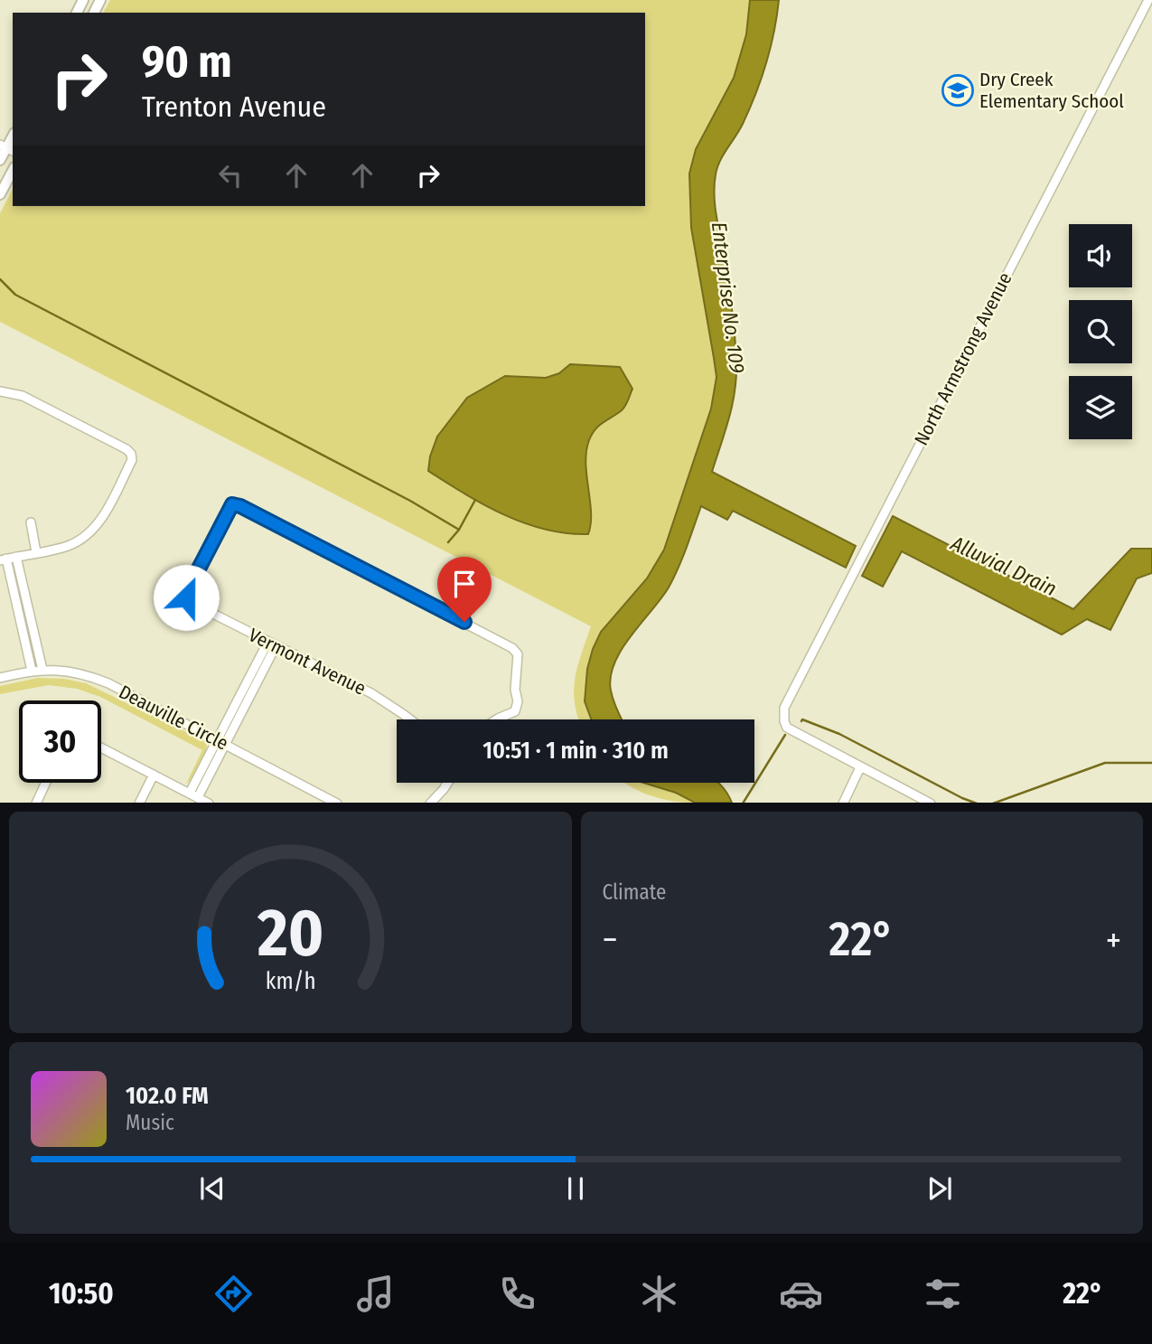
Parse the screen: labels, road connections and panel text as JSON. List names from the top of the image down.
{
  "streets": {
    "street": ["North Armstrong Avenue", "Vermont Avenue", "Deauville Circle"]
  },
  "water": ["Enterprise No. 109", "Alluvial Drain"],
  "places": {
    "school or university": ["Dry Creek Elementary School"]
  },
  "page": {
    "turn": ["90 m", "Trenton Avenue"],
    "limit": "30",
    "trip": "10:51 · 1 min · 310 m",
    "tile": "Climate",
    "heat": ["−", "22°", "+"],
    "song": ["102.0 FM", "Music"],
    "tabs": ["10:50", "22°"],
    "gauge": ["20", "km/h"]
  }
}
